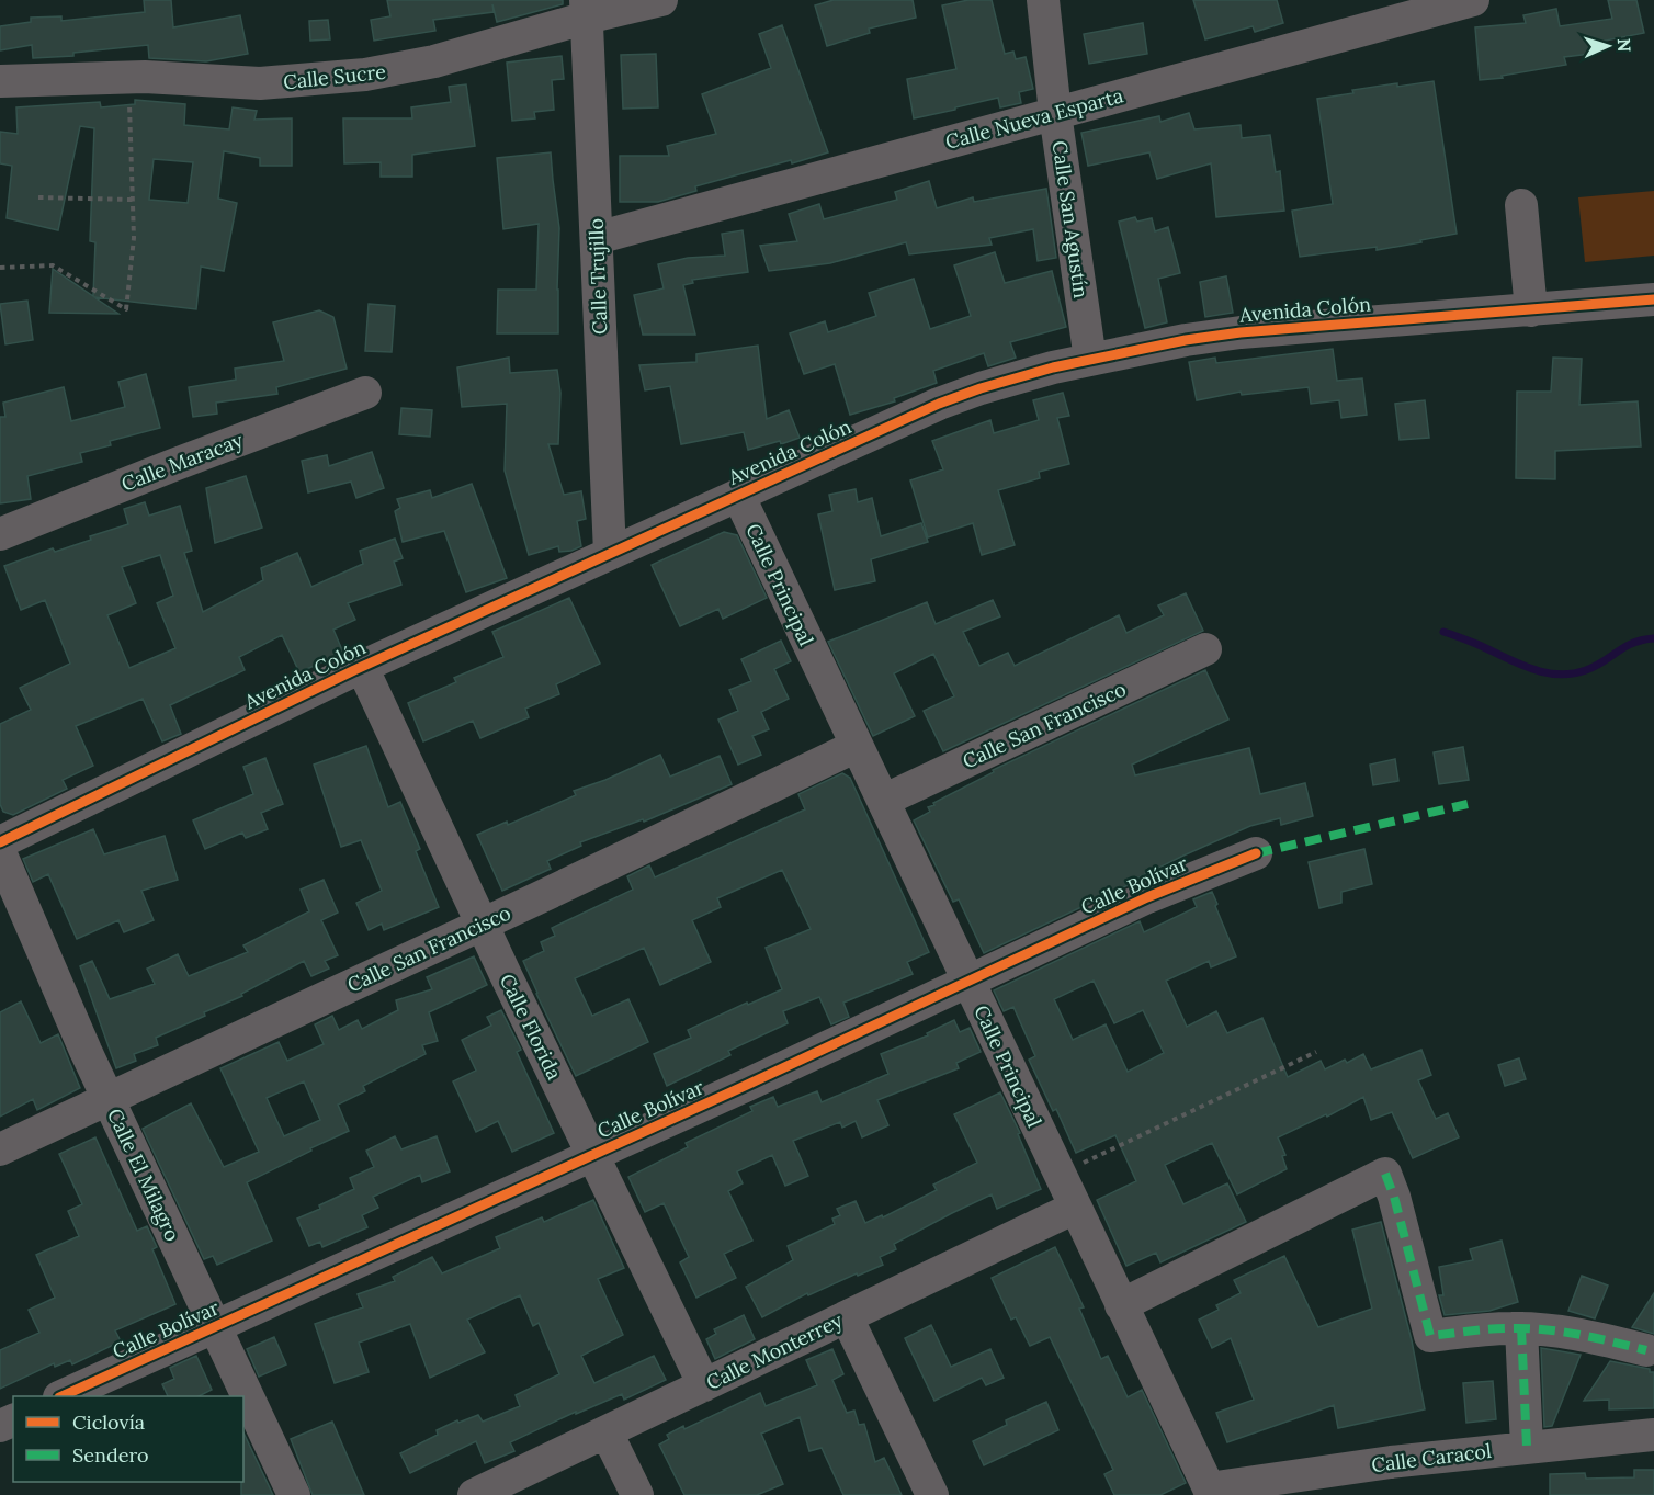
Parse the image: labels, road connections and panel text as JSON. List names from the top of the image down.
{
  "streets": {
    "street": [
      "Calle Sucre",
      "Calle Nueva Esparta",
      "Calle San Agustín",
      "Calle Trujillo",
      "Avenida Colón",
      "Calle Maracay",
      "Calle Principal",
      "Calle San Francisco",
      "Calle Bolívar",
      "Calle Florida",
      "Calle El Milagro",
      "Calle Monterrey",
      "Calle Caracol"
    ]
  },
  "crossings": [
    ["Calle Sucre", "Calle Trujillo"],
    ["Calle Nueva Esparta", "Calle San Agustín"],
    ["Calle Nueva Esparta", "Calle Trujillo"],
    ["Calle San Agustín", "Avenida Colón"],
    ["Calle Trujillo", "Avenida Colón"],
    ["Avenida Colón", "Calle Principal"],
    ["Avenida Colón", "Calle Florida"],
    ["Calle Principal", "Calle San Francisco"],
    ["Calle Principal", "Calle Bolívar"],
    ["Calle Principal", "Calle Monterrey"],
    ["Calle Principal", "Calle Caracol"],
    ["Calle San Francisco", "Calle Florida"],
    ["Calle San Francisco", "Calle El Milagro"],
    ["Calle Bolívar", "Calle Florida"],
    ["Calle Bolívar", "Calle El Milagro"],
    ["Calle Florida", "Calle Monterrey"]
  ],
  "legend": ["Ciclovía", "Sendero"],
  "north": "right"
}
